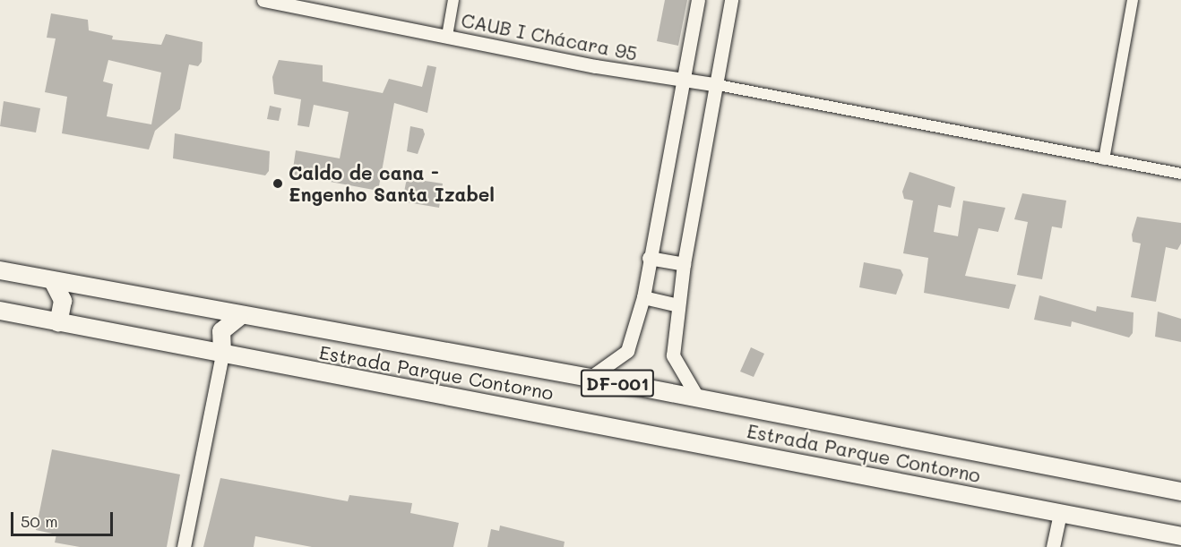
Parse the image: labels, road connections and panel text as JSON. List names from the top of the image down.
{
  "streets": {
    "highway": ["Estrada Parque Contorno", "DF-001"],
    "street": ["CAUB I Chácara 95"]
  },
  "places": ["Caldo de cana - Engenho Santa Izabel"],
  "scale_bar": "50 m"
}
